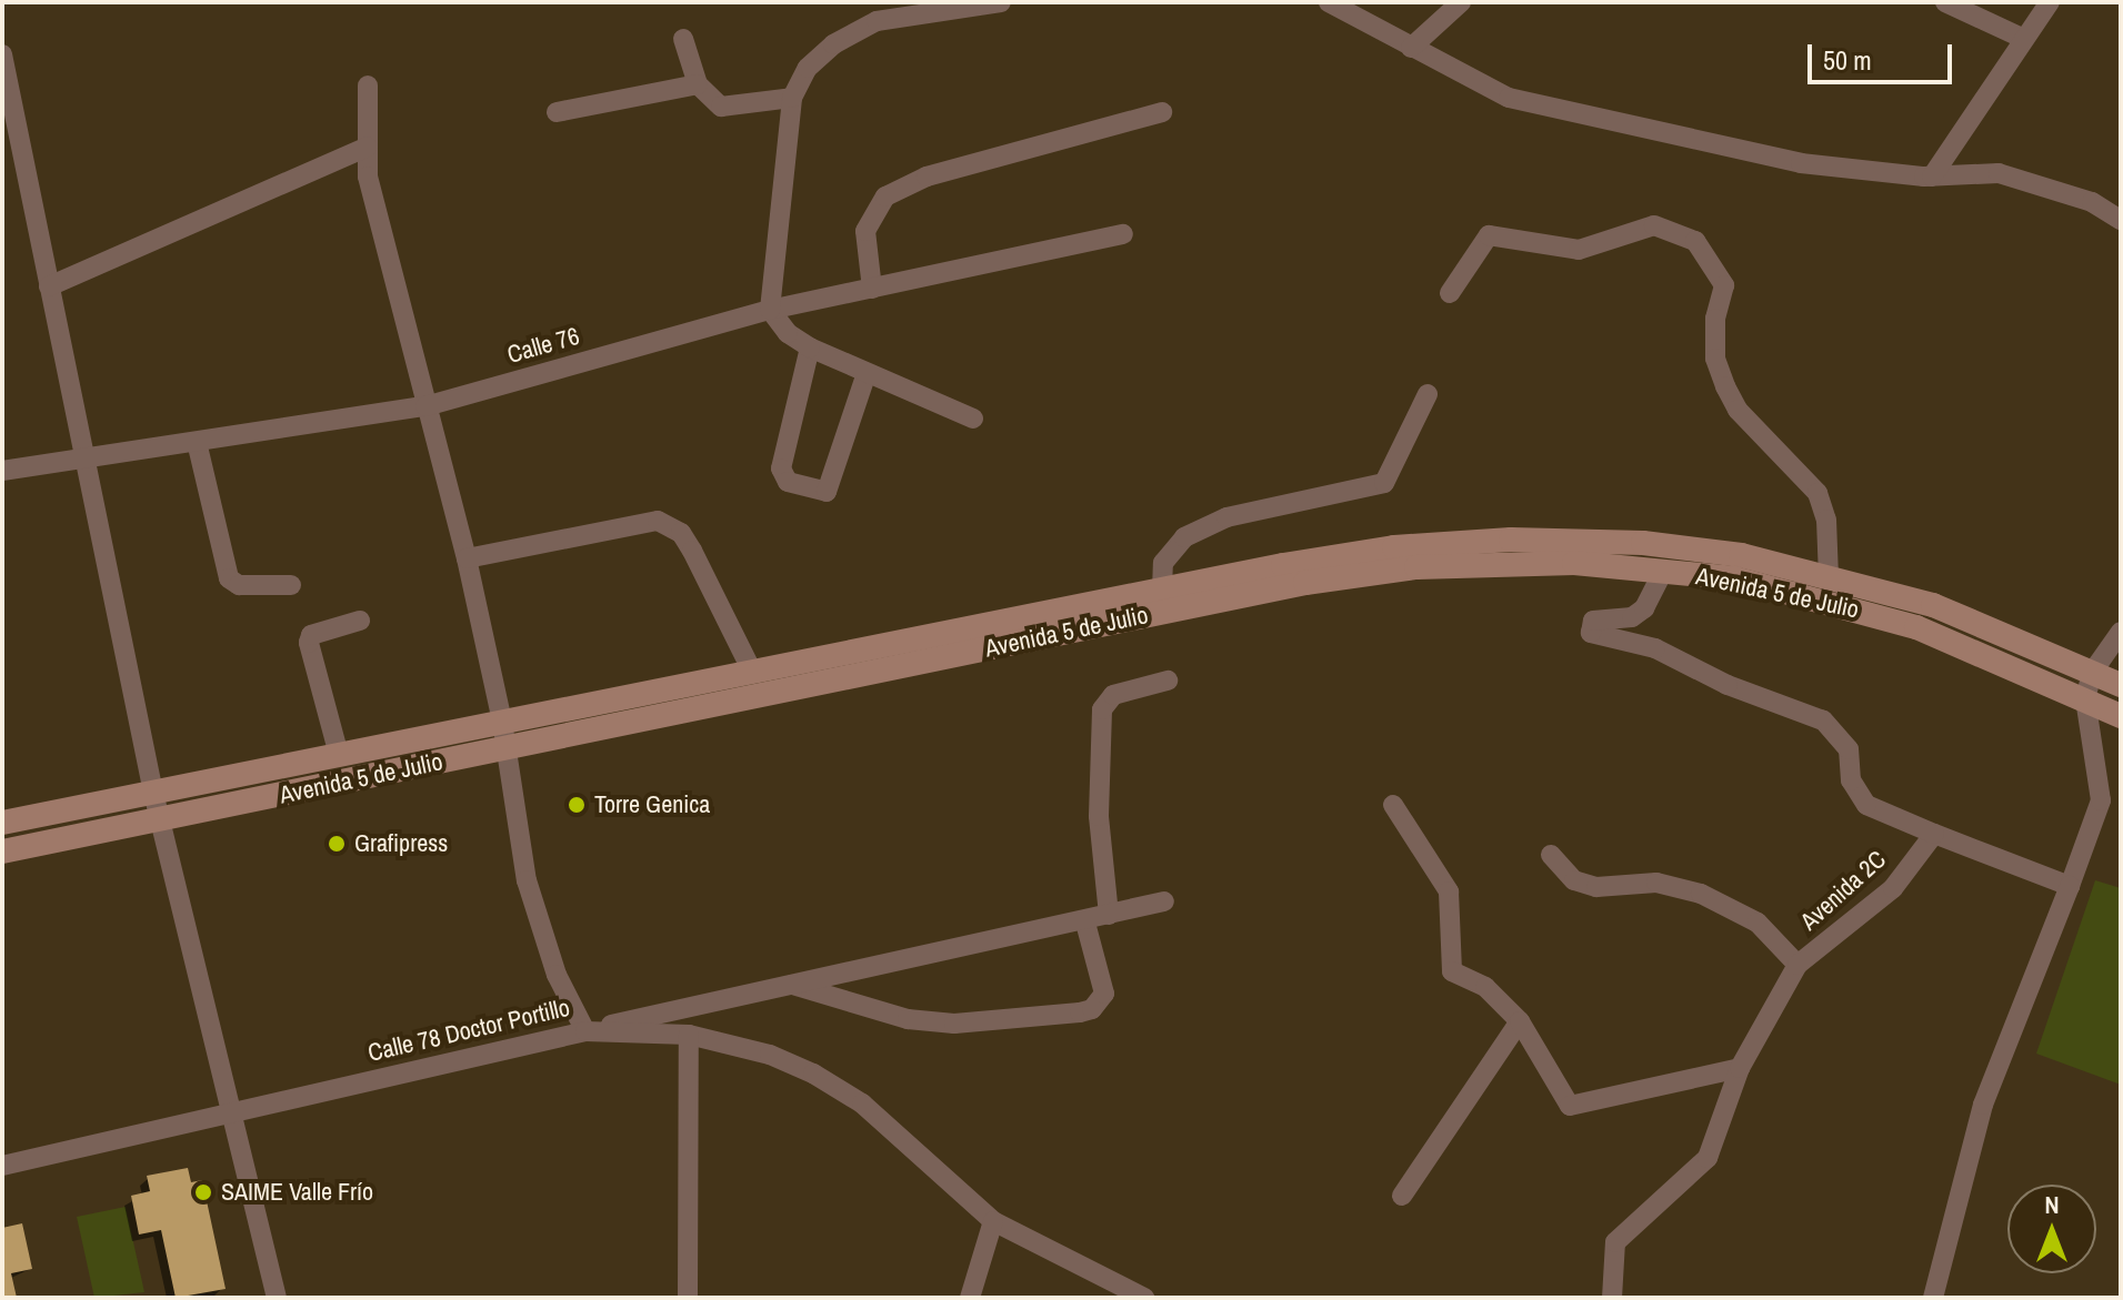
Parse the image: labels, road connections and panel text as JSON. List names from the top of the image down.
{
  "streets": {
    "main road": ["Avenida 5 de Julio"],
    "street": ["Calle 76", "Avenida 2C", "Calle 78 Doctor Portillo"]
  },
  "crossings": [
    ["Avenida 5 de Julio", "Avenida 2C"]
  ],
  "places": ["Torre Genica", "Grafipress", "SAIME Valle Frío"],
  "scale_bar": "50 m",
  "north": "top"
}
